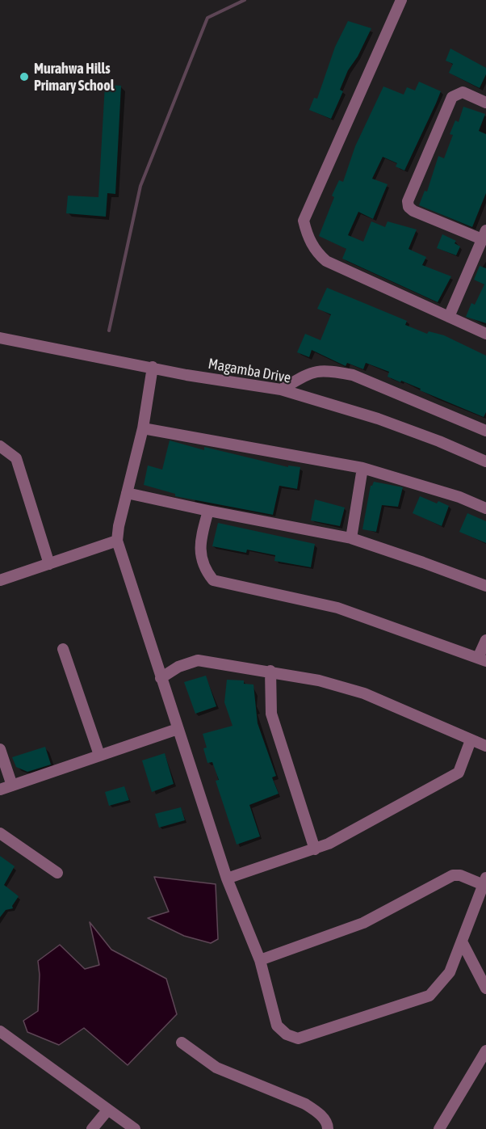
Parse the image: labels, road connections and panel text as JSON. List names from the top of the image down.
{
  "streets": {
    "street": ["Magamba Drive"]
  },
  "places": ["Murahwa Hills Primary School"]
}
